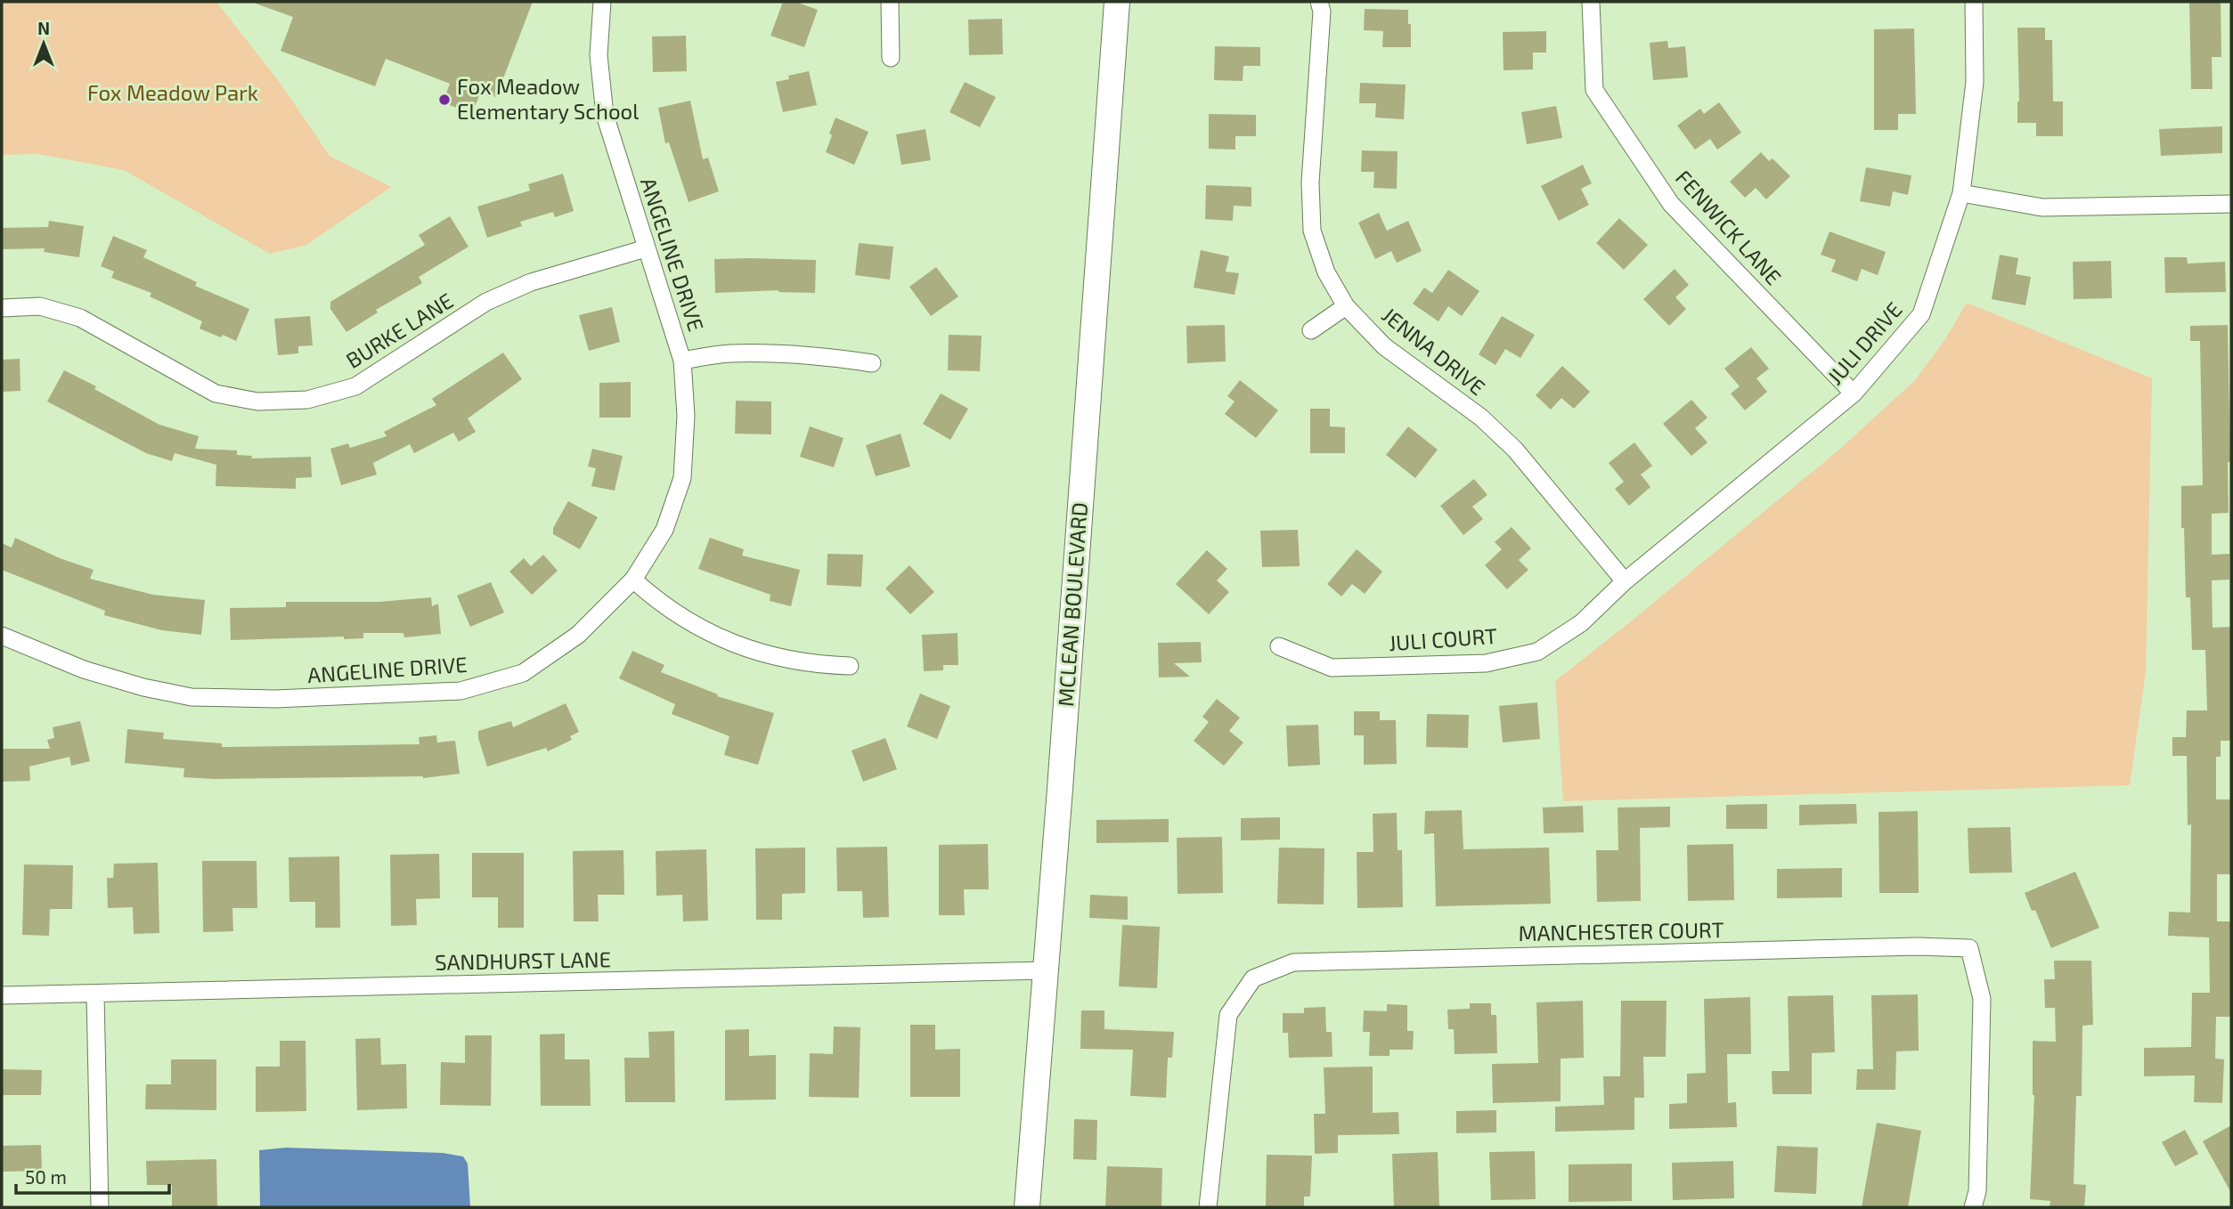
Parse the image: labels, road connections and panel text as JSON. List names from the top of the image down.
{
  "streets": {
    "main road": ["MCLEAN BOULEVARD"],
    "street": [
      "FENWICK LANE",
      "ANGELINE DRIVE",
      "BURKE LANE",
      "JULI DRIVE",
      "JENNA DRIVE",
      "JULI COURT",
      "MANCHESTER COURT",
      "SANDHURST LANE"
    ]
  },
  "crossings": [
    ["FENWICK LANE", "JULI DRIVE"],
    ["ANGELINE DRIVE", "BURKE LANE"],
    ["JULI DRIVE", "JENNA DRIVE"],
    ["JULI DRIVE", "JULI COURT"],
    ["JENNA DRIVE", "JULI COURT"],
    ["MCLEAN BOULEVARD", "SANDHURST LANE"]
  ],
  "parks": ["Fox Meadow Park"],
  "places": ["Fox Meadow Elementary School"],
  "scale_bar": "50 m",
  "north": "top"
}
